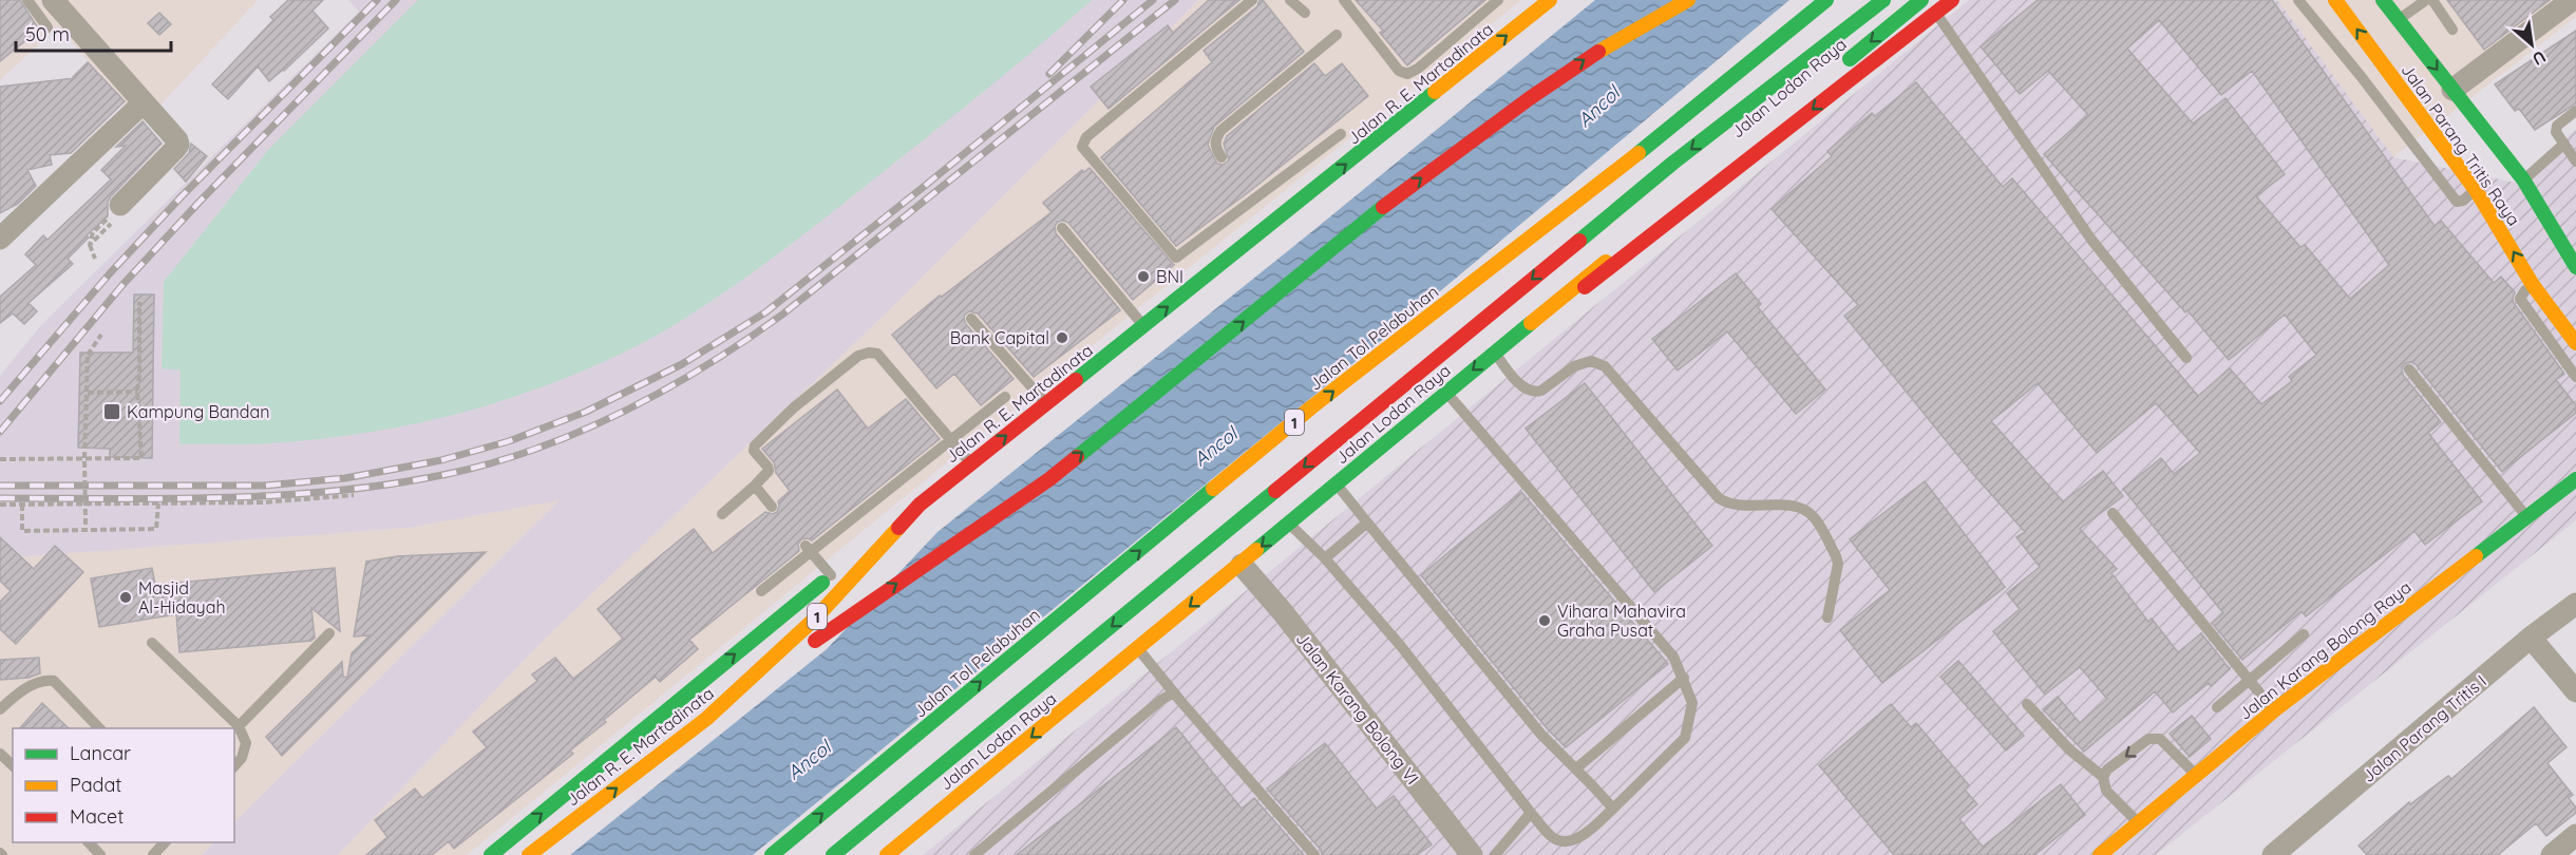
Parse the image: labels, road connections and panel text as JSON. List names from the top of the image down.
{
  "streets": {
    "main road": [
      "Jalan R. E. Martadinata",
      "Jalan Lodan Raya",
      "Jalan Parang Tritis Raya",
      "Jalan Tol Pelabuhan",
      "1",
      "Jalan Karang Bolong Raya"
    ],
    "street": ["Jalan Karang Bolong VI", "Jalan Parang Tritis I"]
  },
  "crossings": [
    ["Jalan Lodan Raya", "Jalan Karang Bolong VI"]
  ],
  "water": ["Ancol"],
  "places": {
    "other": [
      "BNI",
      "Bank Capital",
      "Masjid Al-Hidayah",
      "Vihara Mahavira Graha Pusat"
    ],
    "transit": ["Kampung Bandan"]
  },
  "legend": ["Lancar", "Padat", "Macet"],
  "scale_bar": "50 m",
  "north": "bottom right"
}
